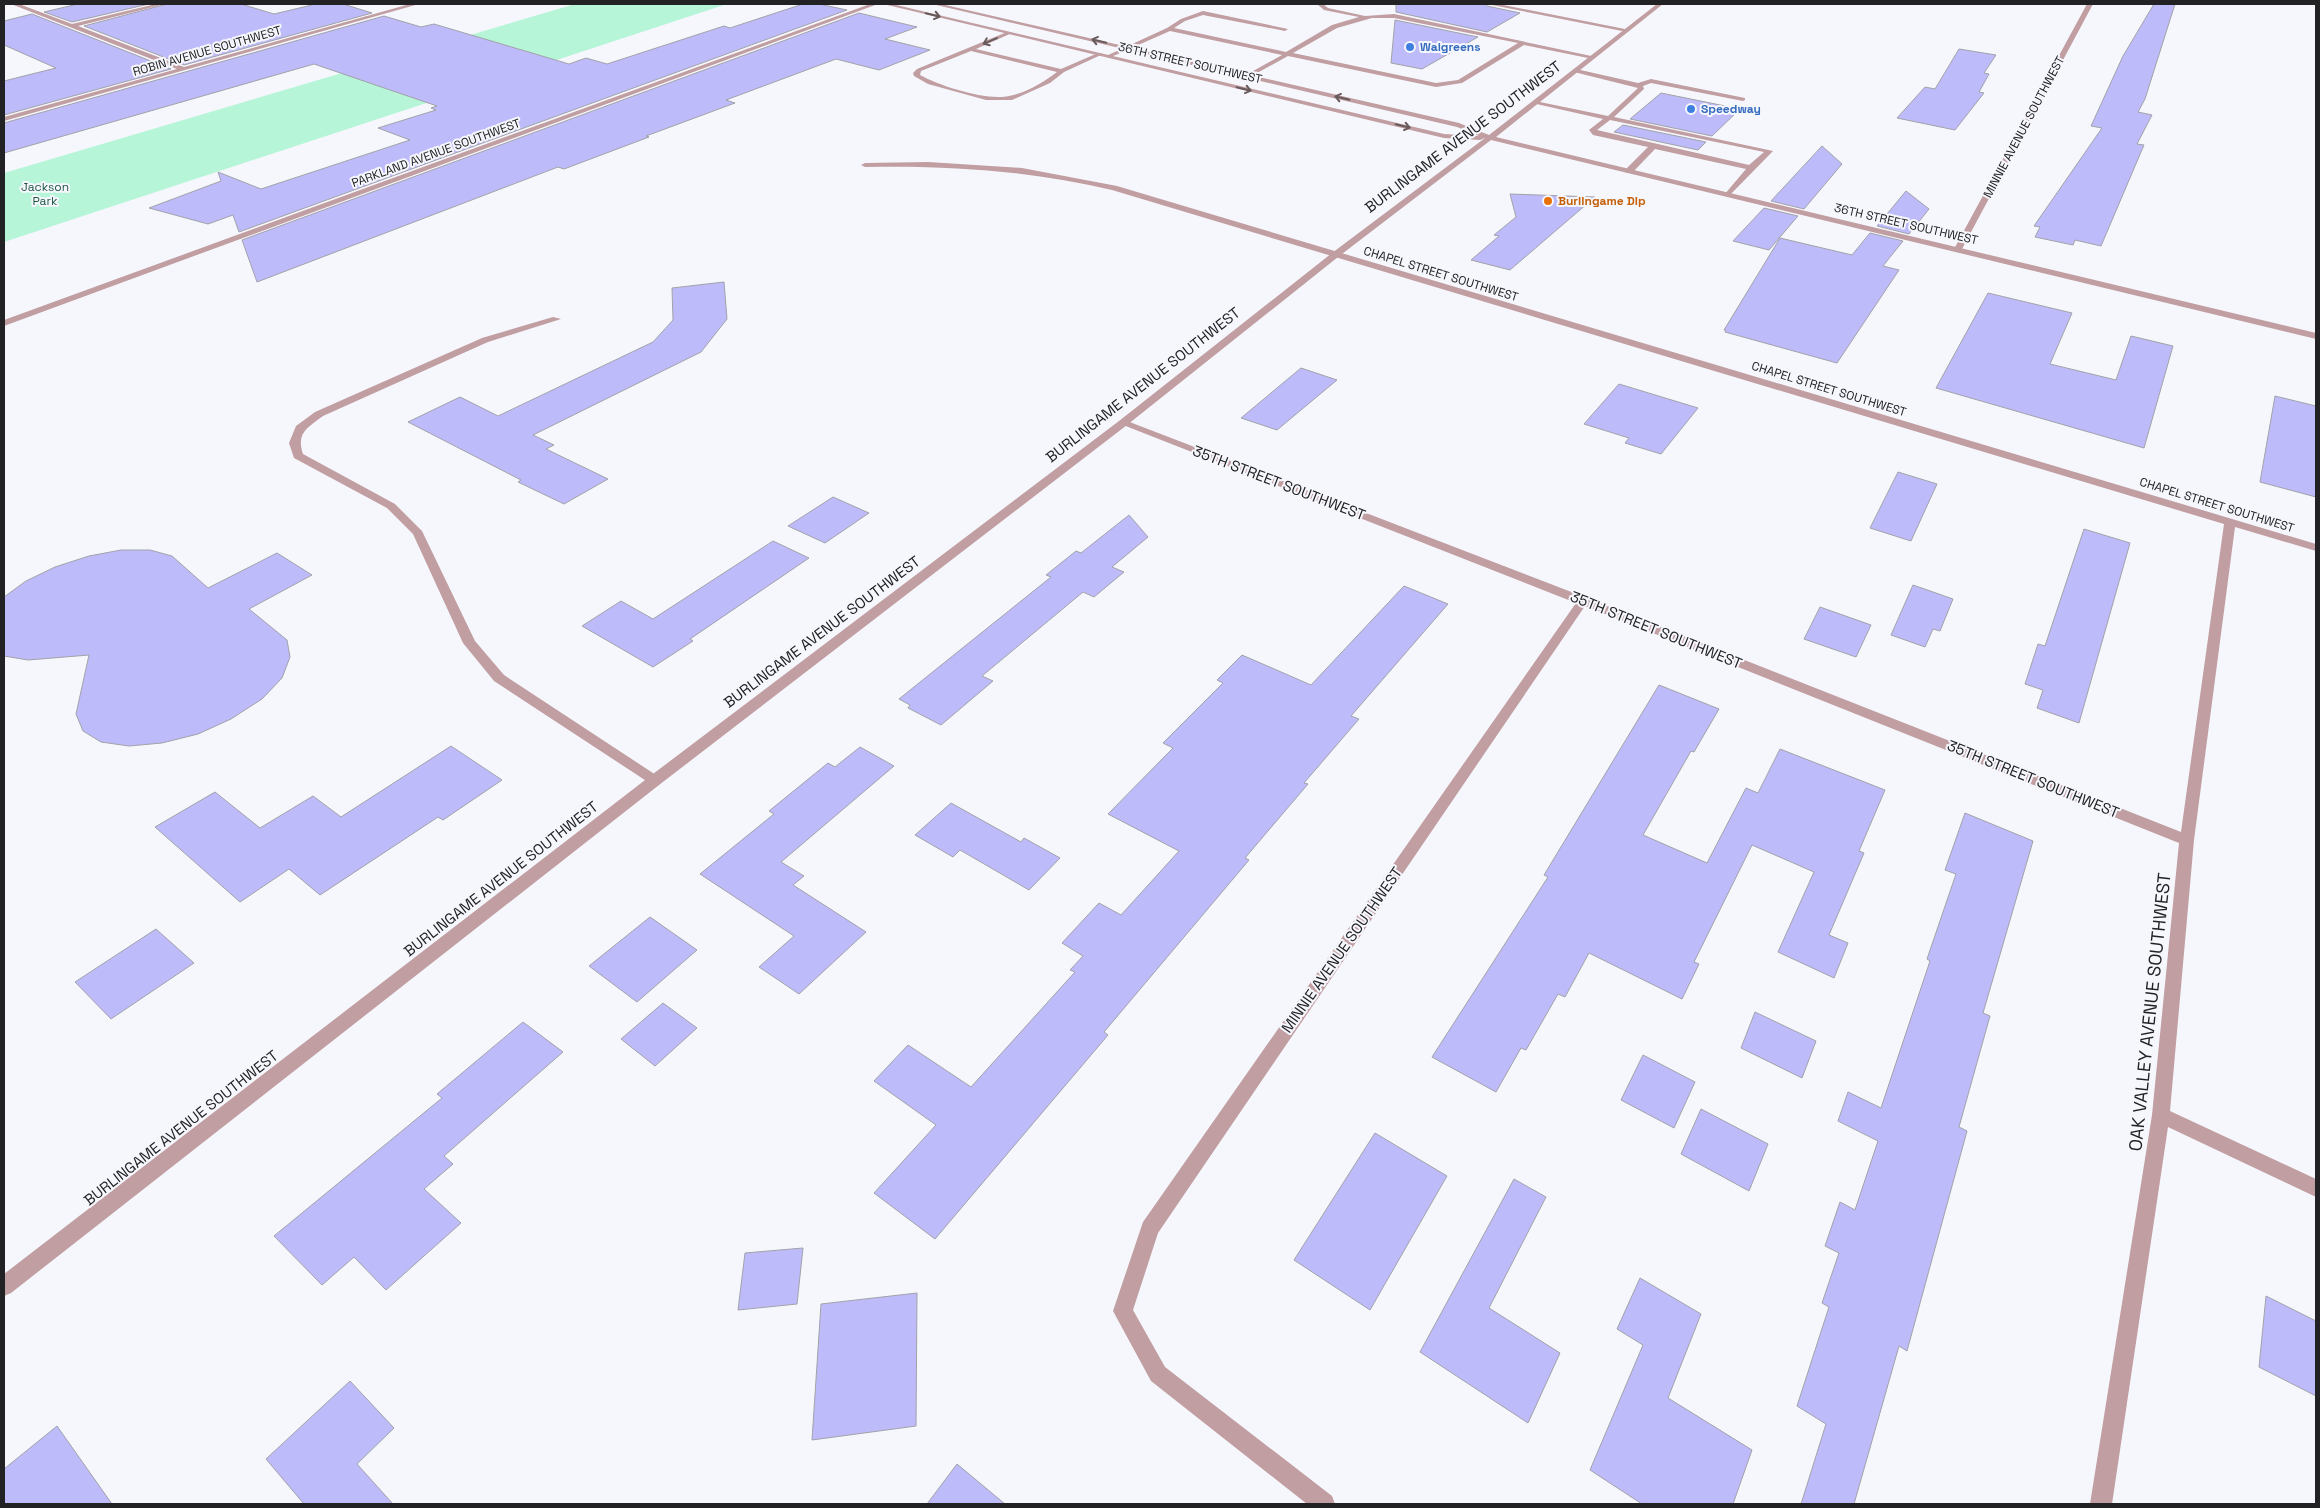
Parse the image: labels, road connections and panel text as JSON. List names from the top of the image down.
{
  "streets": {
    "street": [
      "ROBIN AVENUE SOUTHWEST",
      "36TH STREET SOUTHWEST",
      "MINNIE AVENUE SOUTHWEST",
      "BURLINGAME AVENUE SOUTHWEST",
      "PARKLAND AVENUE SOUTHWEST",
      "CHAPEL STREET SOUTHWEST",
      "35TH STREET SOUTHWEST",
      "OAK VALLEY AVENUE SOUTHWEST"
    ]
  },
  "crossings": [
    ["36TH STREET SOUTHWEST", "MINNIE AVENUE SOUTHWEST"],
    ["36TH STREET SOUTHWEST", "BURLINGAME AVENUE SOUTHWEST"],
    ["MINNIE AVENUE SOUTHWEST", "35TH STREET SOUTHWEST"],
    ["BURLINGAME AVENUE SOUTHWEST", "CHAPEL STREET SOUTHWEST"],
    ["BURLINGAME AVENUE SOUTHWEST", "35TH STREET SOUTHWEST"],
    ["CHAPEL STREET SOUTHWEST", "OAK VALLEY AVENUE SOUTHWEST"],
    ["35TH STREET SOUTHWEST", "OAK VALLEY AVENUE SOUTHWEST"]
  ],
  "parks": ["Jackson Park"],
  "places": ["Walgreens", "Speedway", "Burlingame Dip"]
}
